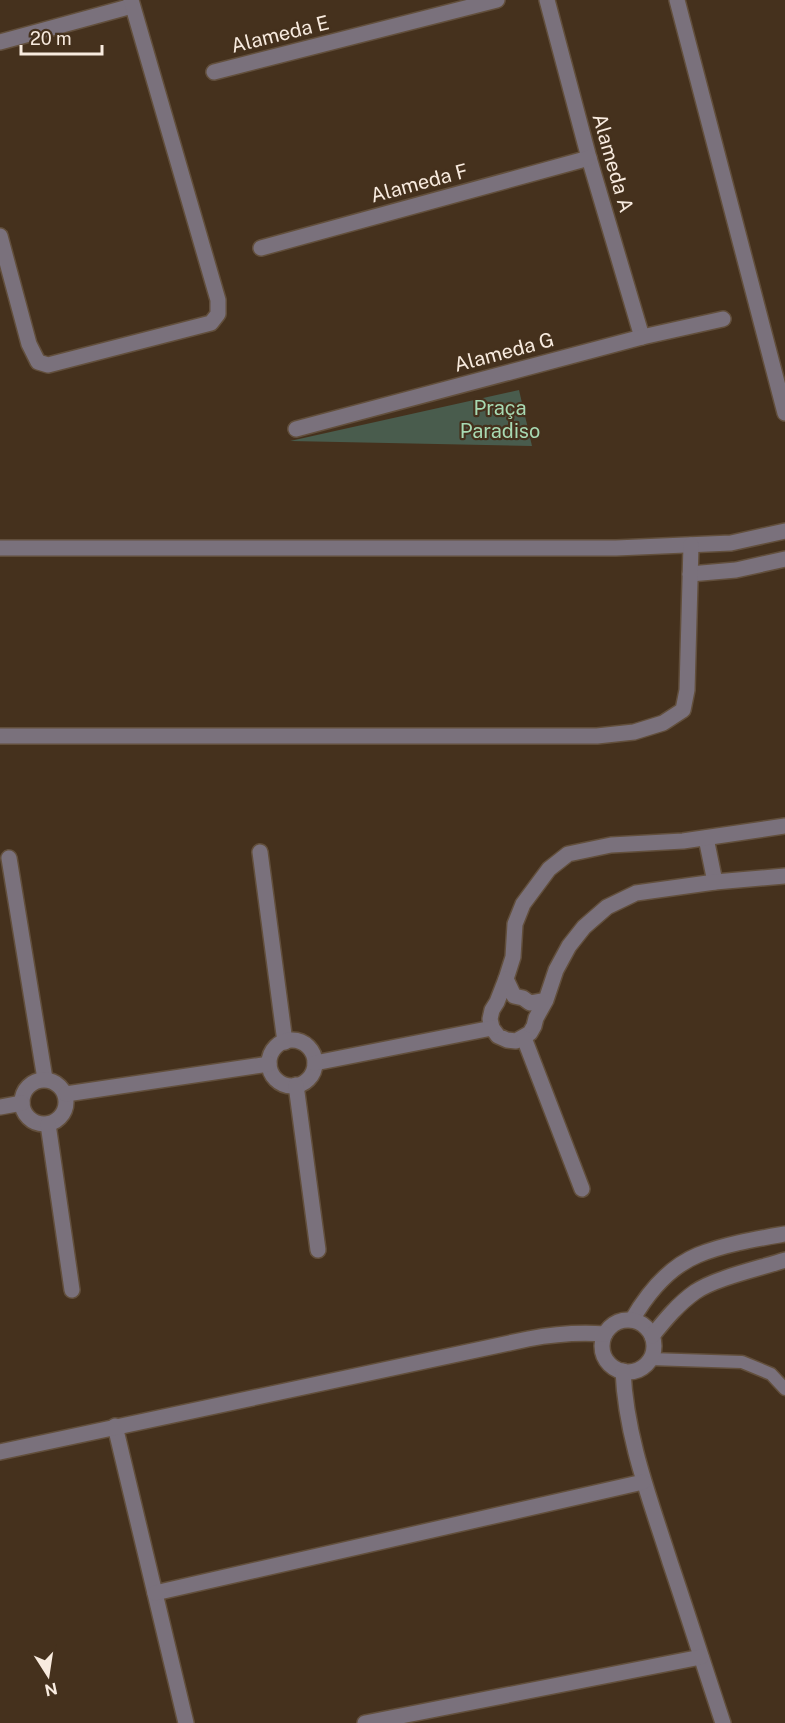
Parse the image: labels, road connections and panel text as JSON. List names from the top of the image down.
{
  "streets": {
    "street": [
      "Alameda E",
      "Alameda A",
      "Alameda F",
      "Alameda G"
    ]
  },
  "crossings": [
    ["Alameda A", "Alameda F"],
    ["Alameda A", "Alameda G"]
  ],
  "parks": ["Praça Paradiso"],
  "scale_bar": "20 m",
  "north": "bottom"
}
